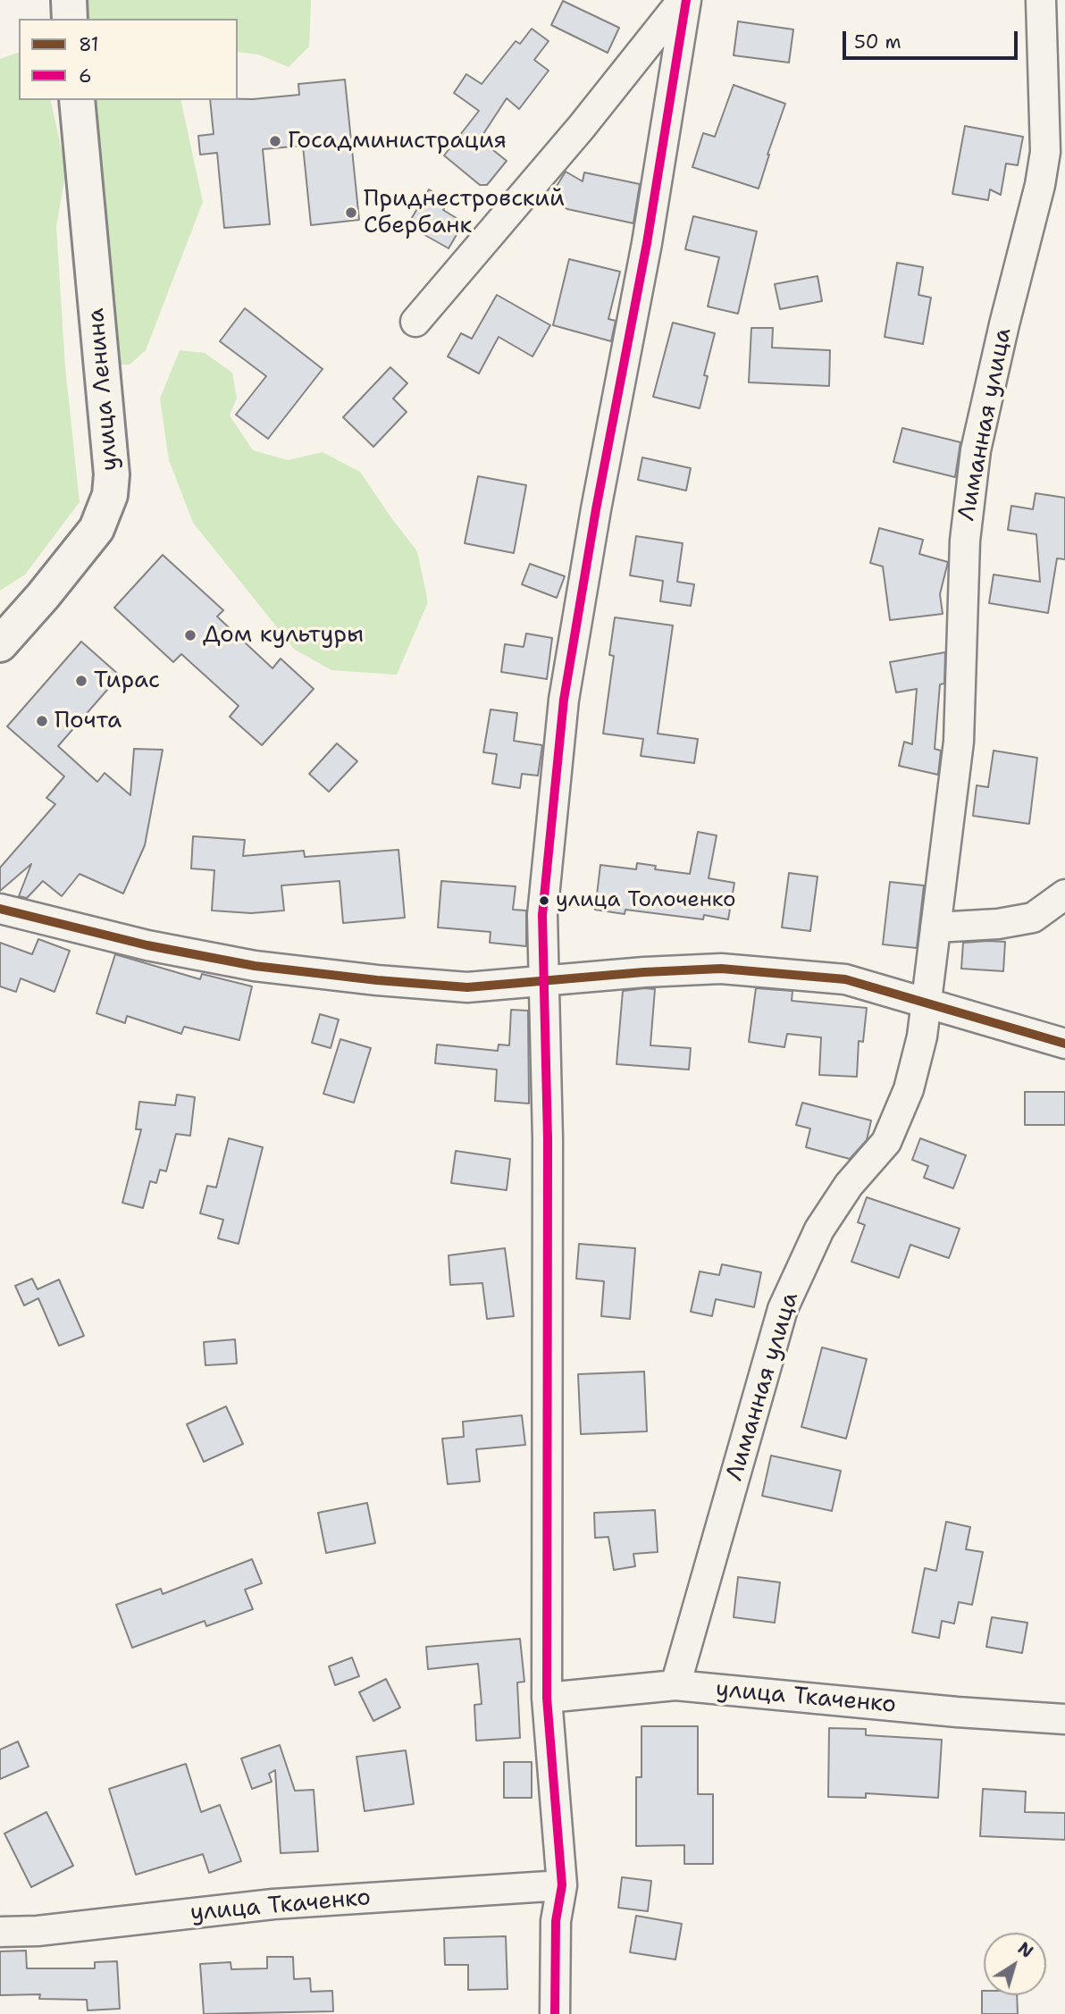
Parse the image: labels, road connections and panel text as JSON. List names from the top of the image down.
{
  "streets": {
    "street": ["улица Ленина", "Лиманная улица", "улица Ткаченко"]
  },
  "crossings": [
    ["Лиманная улица", "улица Ткаченко"]
  ],
  "places": [
    "Госадминистрация",
    "Приднестровский Сбербанк",
    "Дом культуры",
    "Тирас",
    "Почта",
    "улица Толоченко"
  ],
  "lines": ["transit line 6", "transit line 81"],
  "legend": ["81", "6"],
  "scale_bar": "50 m",
  "north": "top right"
}
